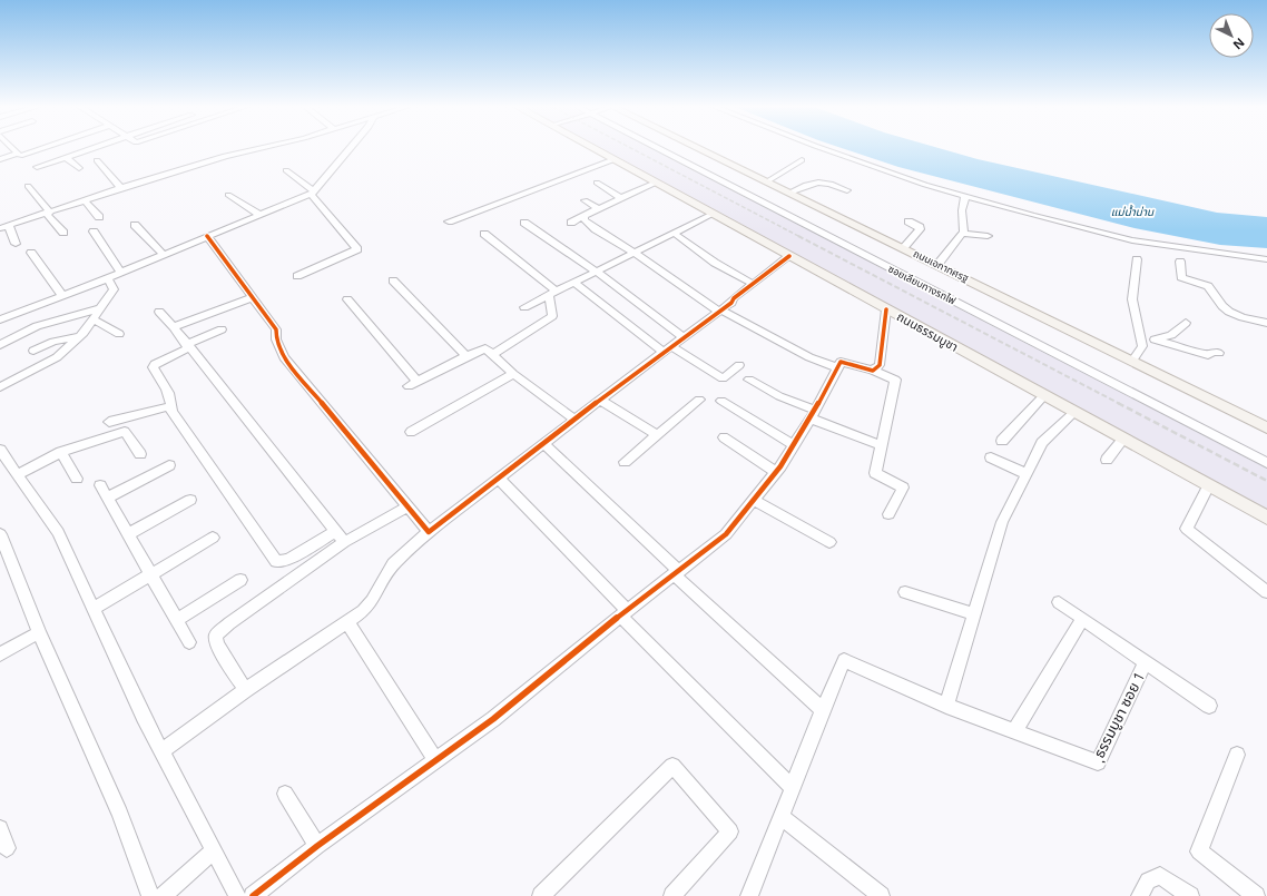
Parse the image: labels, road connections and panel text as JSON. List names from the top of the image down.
{
  "streets": {
    "main road": ["ถนนเอกาทศรฐ", "ถนนธรรมบูชา"],
    "street": ["ซอยเลียบทางรถไฟ", "ุธรรมบูชา ซอย 1"]
  },
  "water": ["แม่น้ำน่าน"],
  "north": "bottom right"
}
